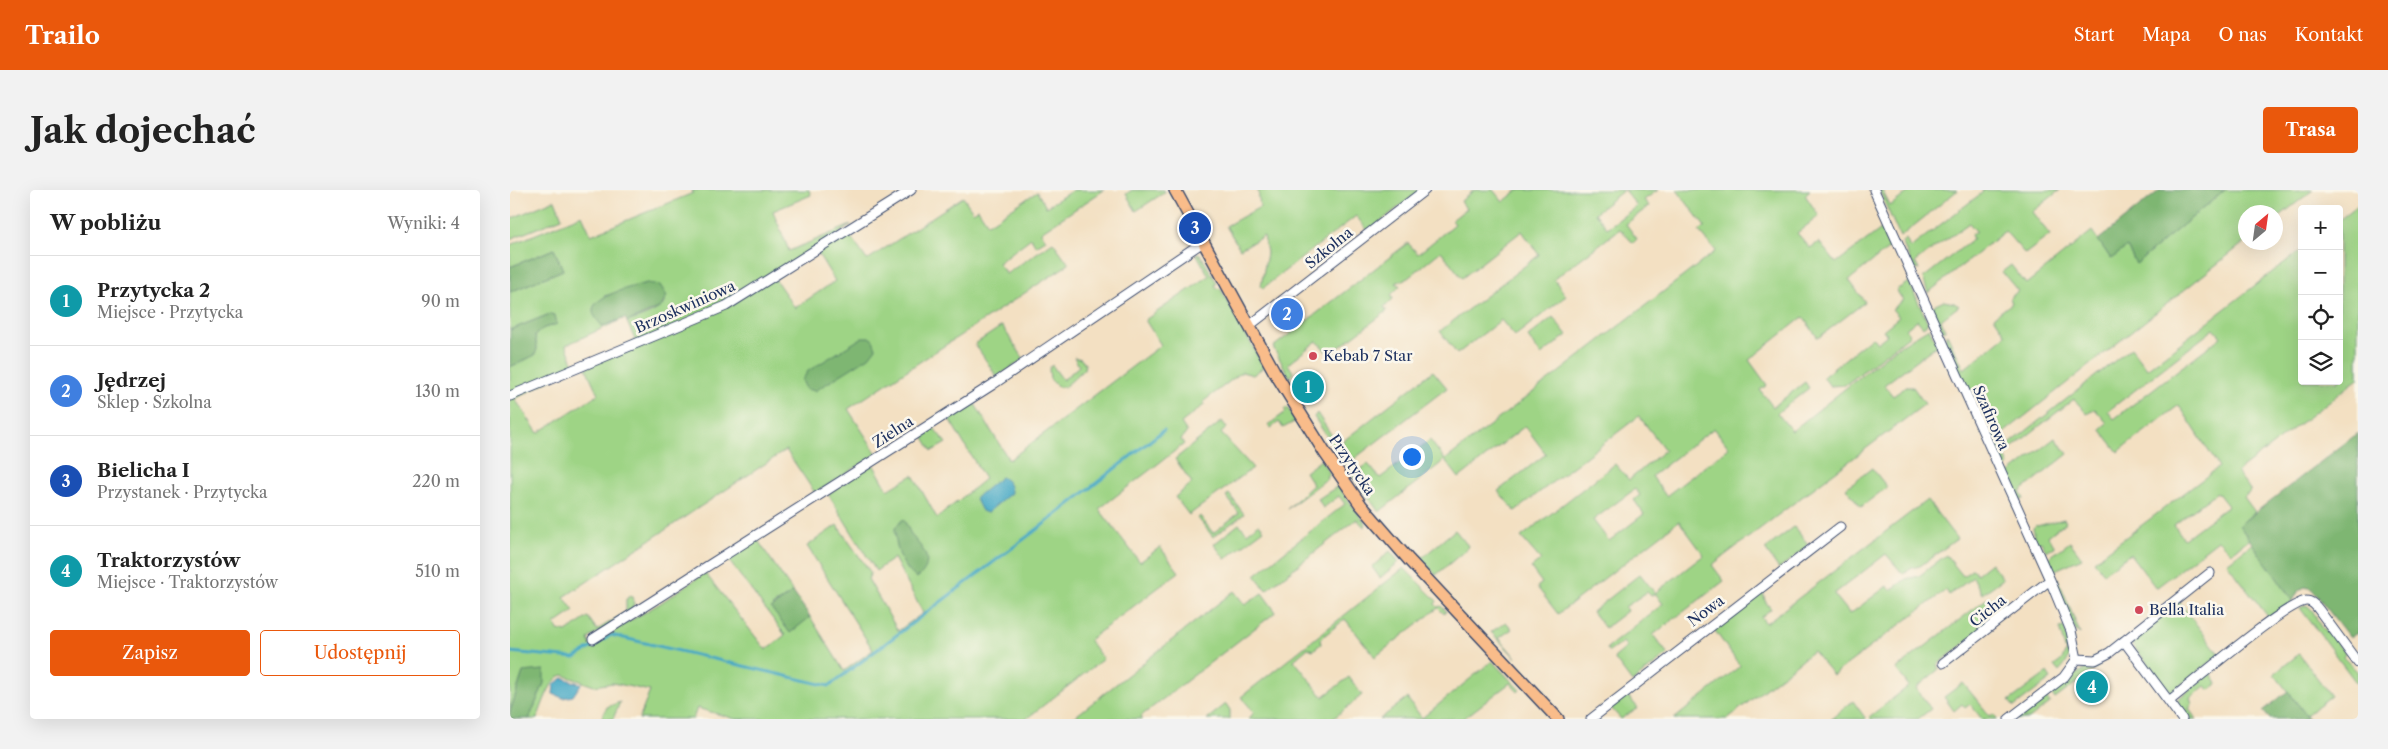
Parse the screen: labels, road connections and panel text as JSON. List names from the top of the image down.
{
  "streets": {
    "main road": ["Przytycka"],
    "street": [
      "Szkolna",
      "Brzoskwiniowa",
      "Szafirowa",
      "Zielna",
      "Nowa",
      "Cicha"
    ]
  },
  "crossings": [
    ["Szkolna", "Przytycka"],
    ["Szafirowa", "Cicha"],
    ["Zielna", "Przytycka"]
  ],
  "places": ["Kebab 7 Star", "Bella Italia"],
  "north": "top right",
  "page": {
    "header": "Trailo",
    "nav": [
      "Start",
      "Mapa",
      "O nas",
      "Kontakt"
    ],
    "buttons": [
      "Trasa",
      ["Zapisz", "Udostępnij"]
    ],
    "title": "Jak dojechać",
    "heading": ["W pobliżu", "Wyniki: 4"],
    "map_buttons": ["+", "−"],
    "pins": [
      "3",
      "2",
      "1",
      "4"
    ],
    "list": [
      {
        "mark": "1",
        "name": "Przytycka 2",
        "note": "Miejsce · Przytycka",
        "value": "90 m"
      },
      {
        "mark": "2",
        "name": "Jędrzej",
        "note": "Sklep · Szkolna",
        "value": "130 m"
      },
      {
        "mark": "3",
        "name": "Bielicha I",
        "note": "Przystanek · Przytycka",
        "value": "220 m"
      },
      {
        "mark": "4",
        "name": "Traktorzystów",
        "note": "Miejsce · Traktorzystów",
        "value": "510 m"
      }
    ]
  }
}
